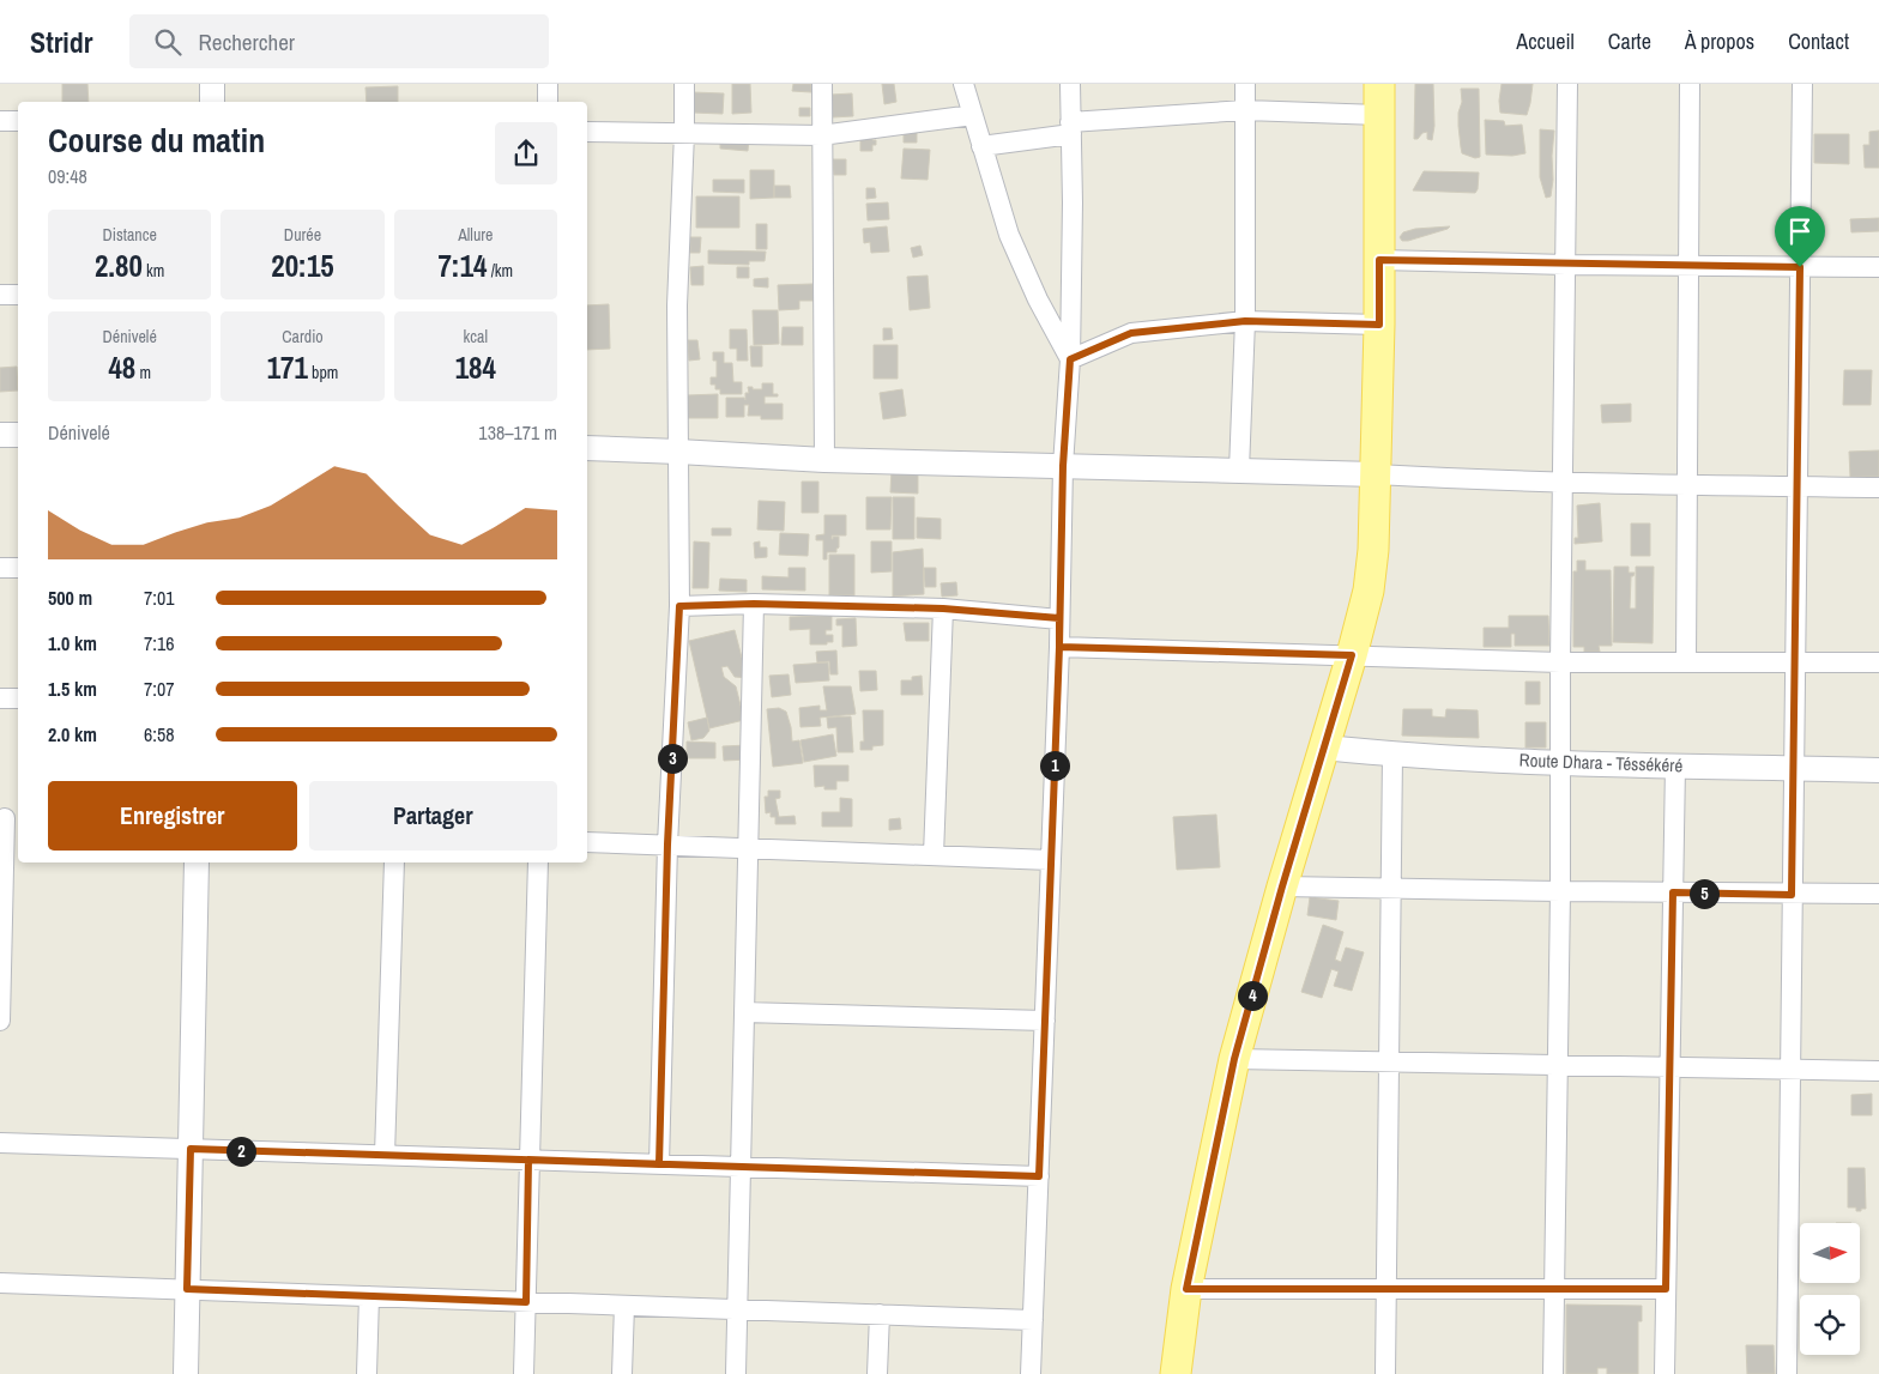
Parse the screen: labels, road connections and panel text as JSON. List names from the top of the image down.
{
  "streets": {
    "street": ["Route Dhara - Téssékéré"]
  },
  "north": "right",
  "page": {
    "header": "Stridr",
    "search": "Rechercher",
    "nav": [
      "Accueil",
      "Carte",
      "À propos",
      "Contact"
    ],
    "heading": ["Course du matin", "09:48"],
    "stats": [
      ["Distance", "2.80 km"],
      ["Durée", "20:15"],
      ["Allure", "7:14 /km"],
      ["Dénivelé", "48 m"],
      ["Cardio", "171 bpm"],
      ["kcal", "184"]
    ],
    "chart": ["Dénivelé", "138–171 m"],
    "list": [
      {
        "name": "500 m",
        "note": "7:01"
      },
      {
        "name": "1.0 km",
        "note": "7:16"
      },
      {
        "name": "1.5 km",
        "note": "7:07"
      },
      {
        "name": "2.0 km",
        "note": "6:58"
      }
    ],
    "pins": [
      "3",
      "1",
      "5",
      "4",
      "2"
    ],
    "buttons": ["Enregistrer", "Partager"]
  }
}
